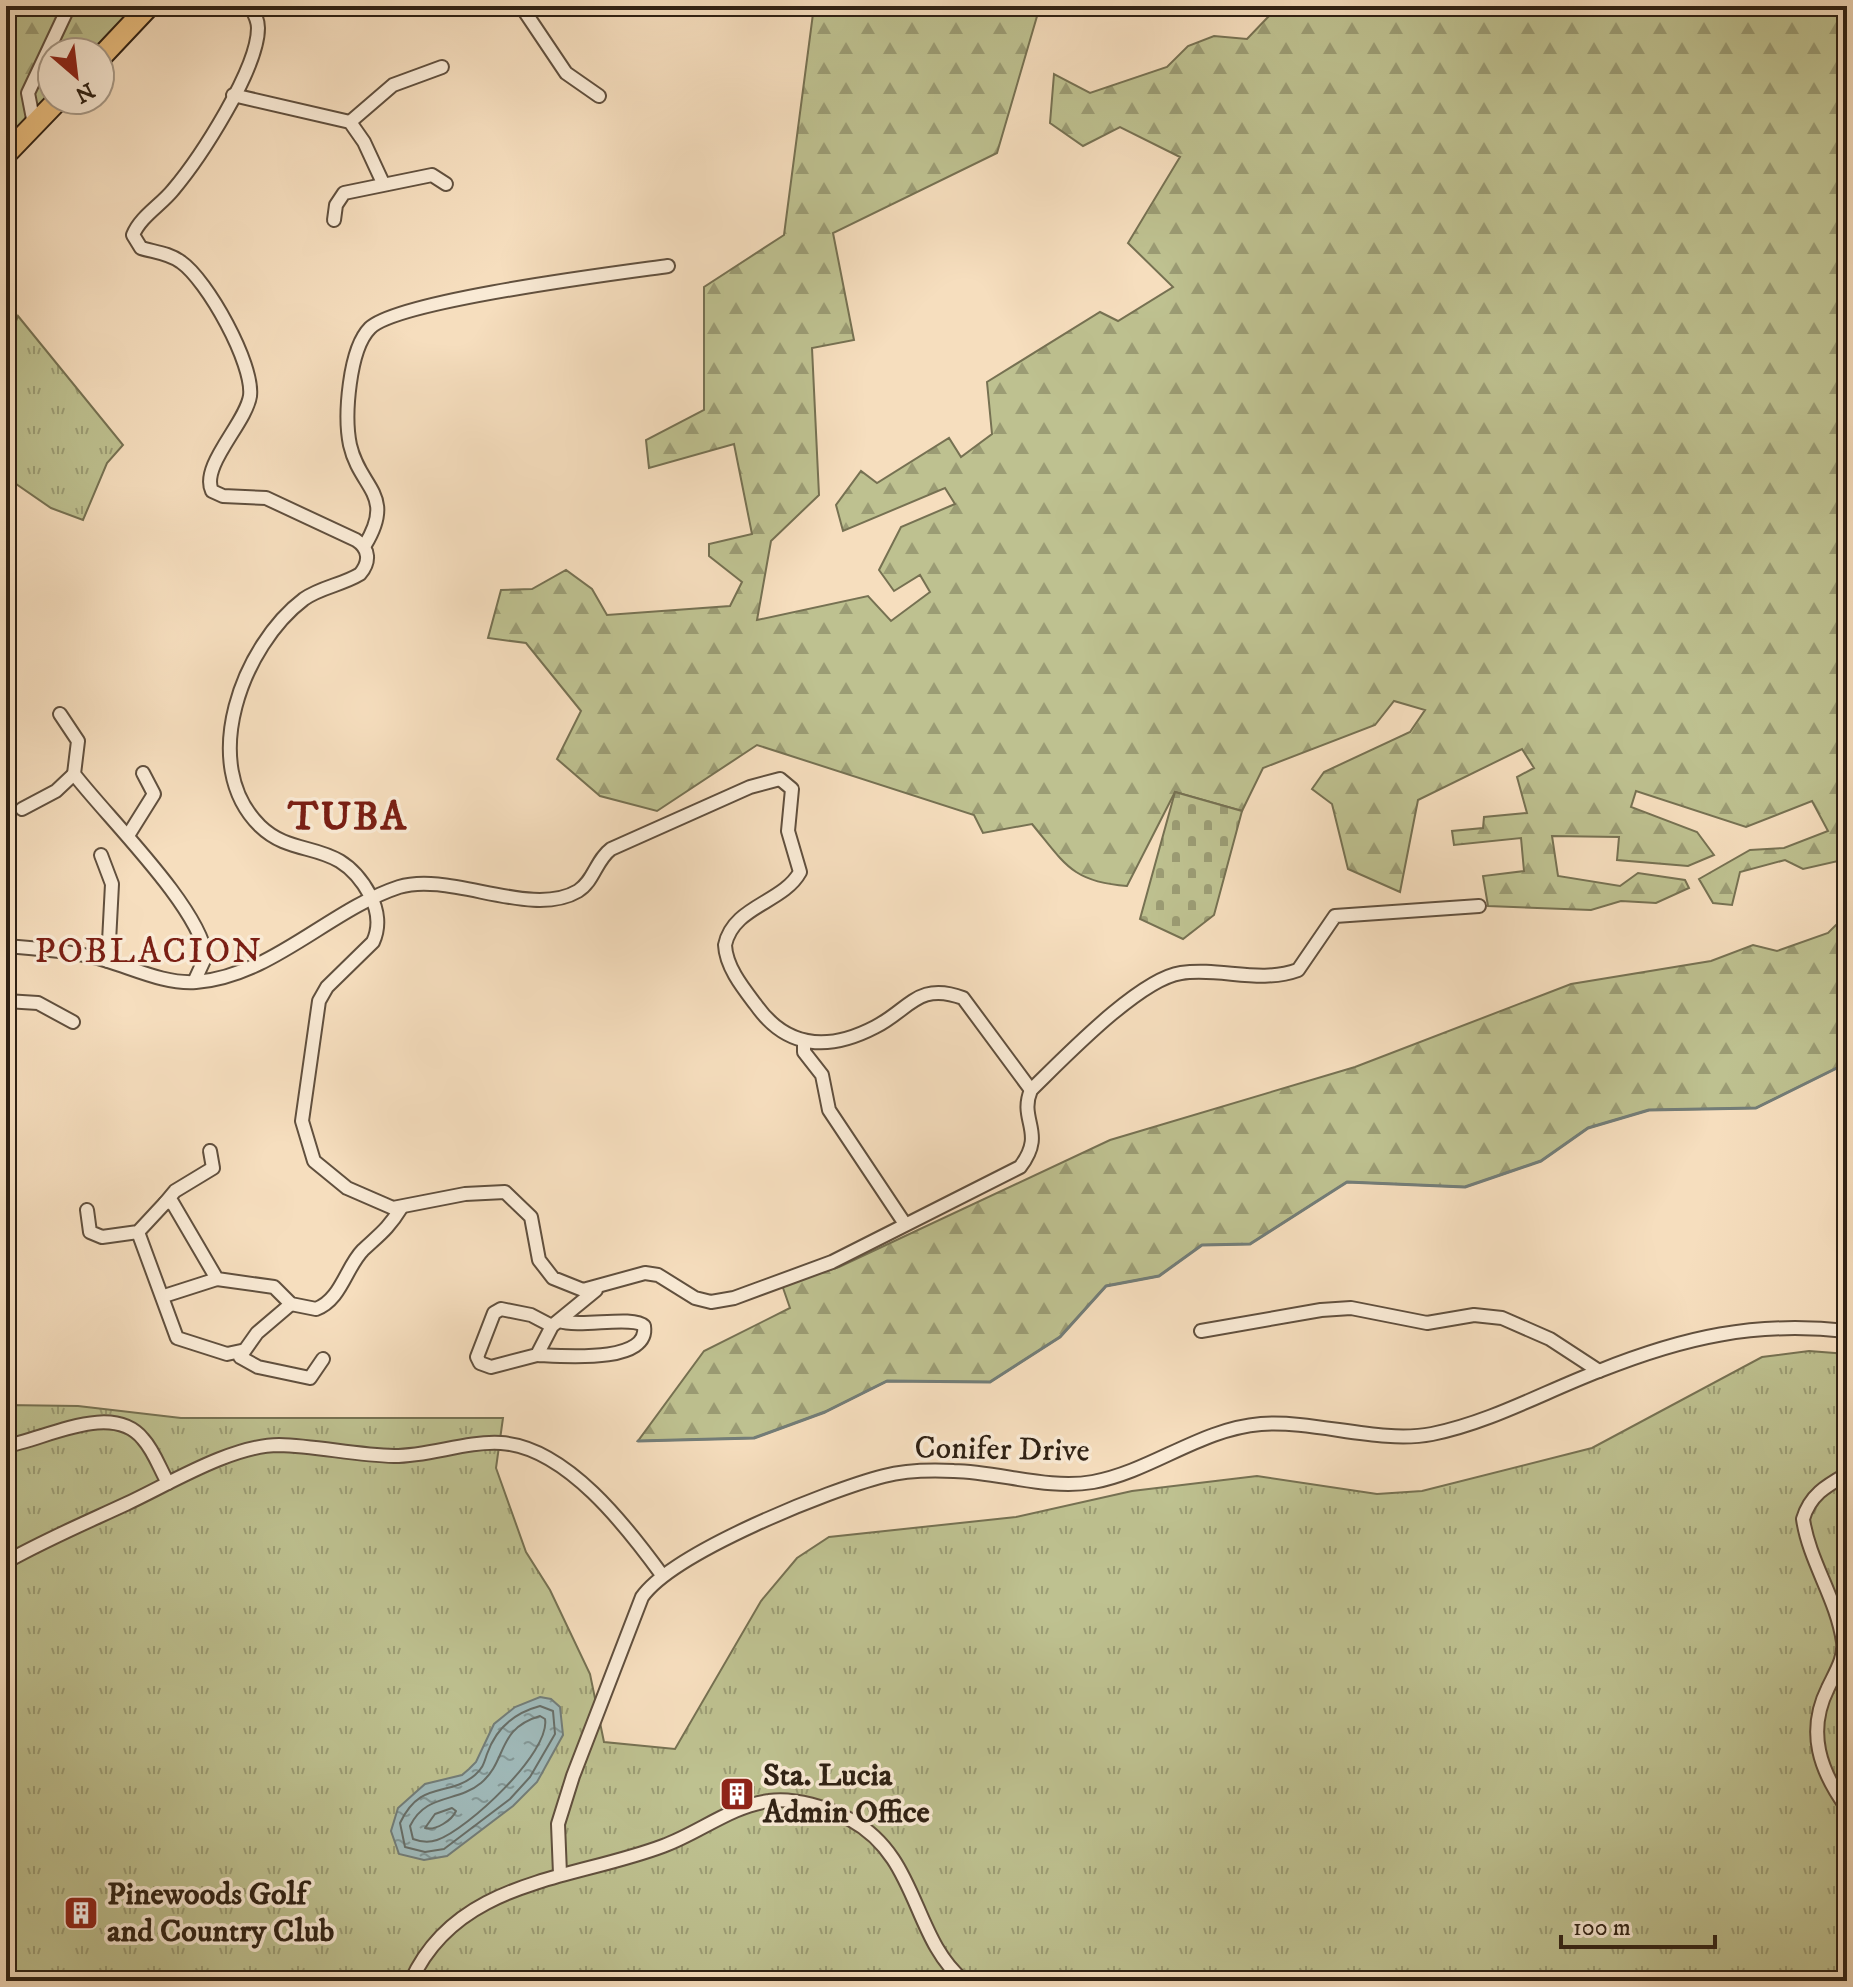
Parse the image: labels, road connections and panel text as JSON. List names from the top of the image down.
{
  "streets": {
    "street": ["Conifer Drive"]
  },
  "districts": ["TUBA", "POBLACION"],
  "places": {
    "building": ["Sta. Lucia Admin Office", "Pinewoods Golf and Country Club"]
  },
  "scale_bar": "100 m",
  "north": "bottom right"
}
